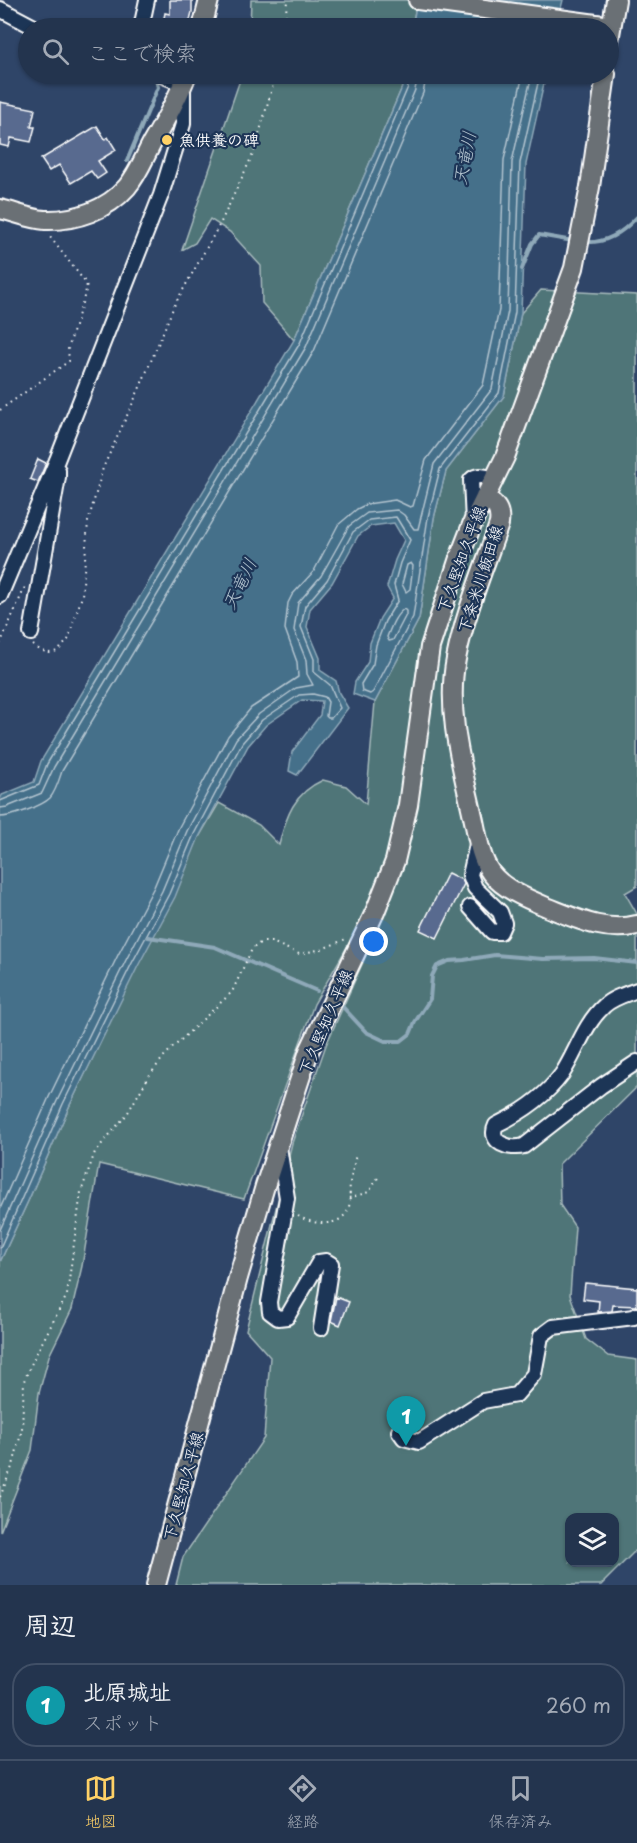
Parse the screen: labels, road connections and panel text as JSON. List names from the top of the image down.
{
  "streets": {
    "main road": ["下久堅知久平線", "下条米川飯田線"]
  },
  "crossings": [
    ["下久堅知久平線", "下条米川飯田線"]
  ],
  "water": ["天竜川"],
  "places": ["魚供養の碑"],
  "page": {
    "search": "ここで検索",
    "pins": "1",
    "heading": "周辺",
    "list": [
      {
        "mark": "1",
        "name": "北原城址",
        "note": "スポット",
        "value": "260 m"
      }
    ],
    "nav": ["地図", "経路", "保存済み"]
  }
}
